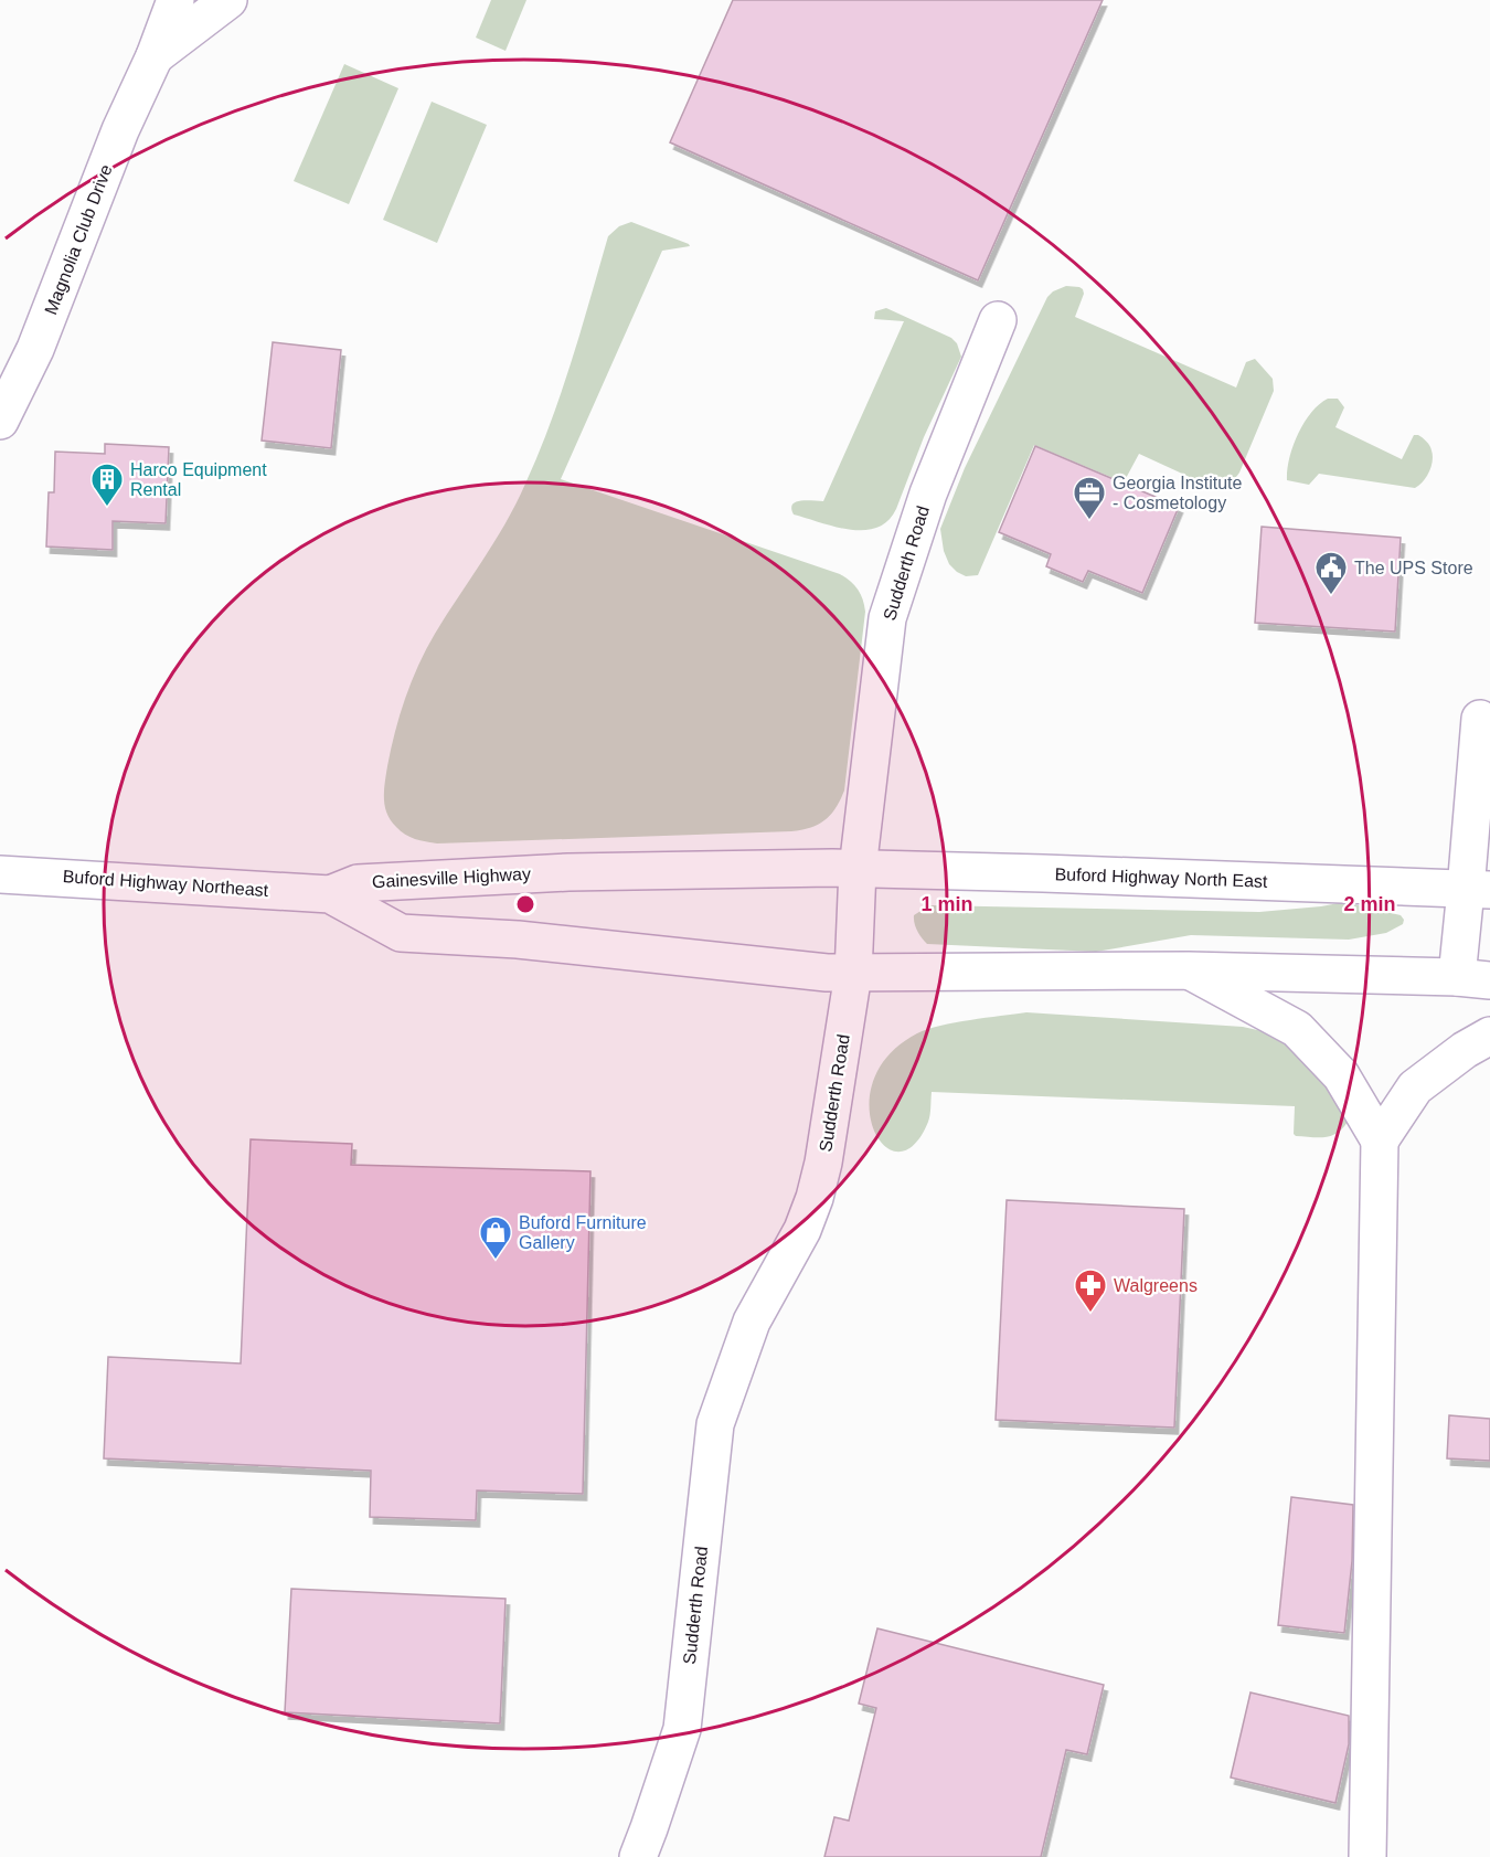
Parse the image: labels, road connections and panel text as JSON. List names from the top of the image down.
{
  "streets": {
    "street": [
      "Magnolia Club Drive",
      "Sudderth Road",
      "Gainesville Highway",
      "Buford Highway North East",
      "Buford Highway Northeast"
    ]
  },
  "crossings": [
    ["Sudderth Road", "Gainesville Highway"],
    ["Sudderth Road", "Buford Highway North East"],
    ["Gainesville Highway", "Buford Highway North East"],
    ["Gainesville Highway", "Buford Highway Northeast"]
  ],
  "places": {
    "building": ["Harco Equipment Rental"],
    "office": ["Georgia Institute - Cosmetology"],
    "public building": ["The UPS Store"],
    "shop": ["Buford Furniture Gallery"],
    "pharmacy": ["Walgreens"]
  },
  "rings": ["1 min", "2 min"]
}
